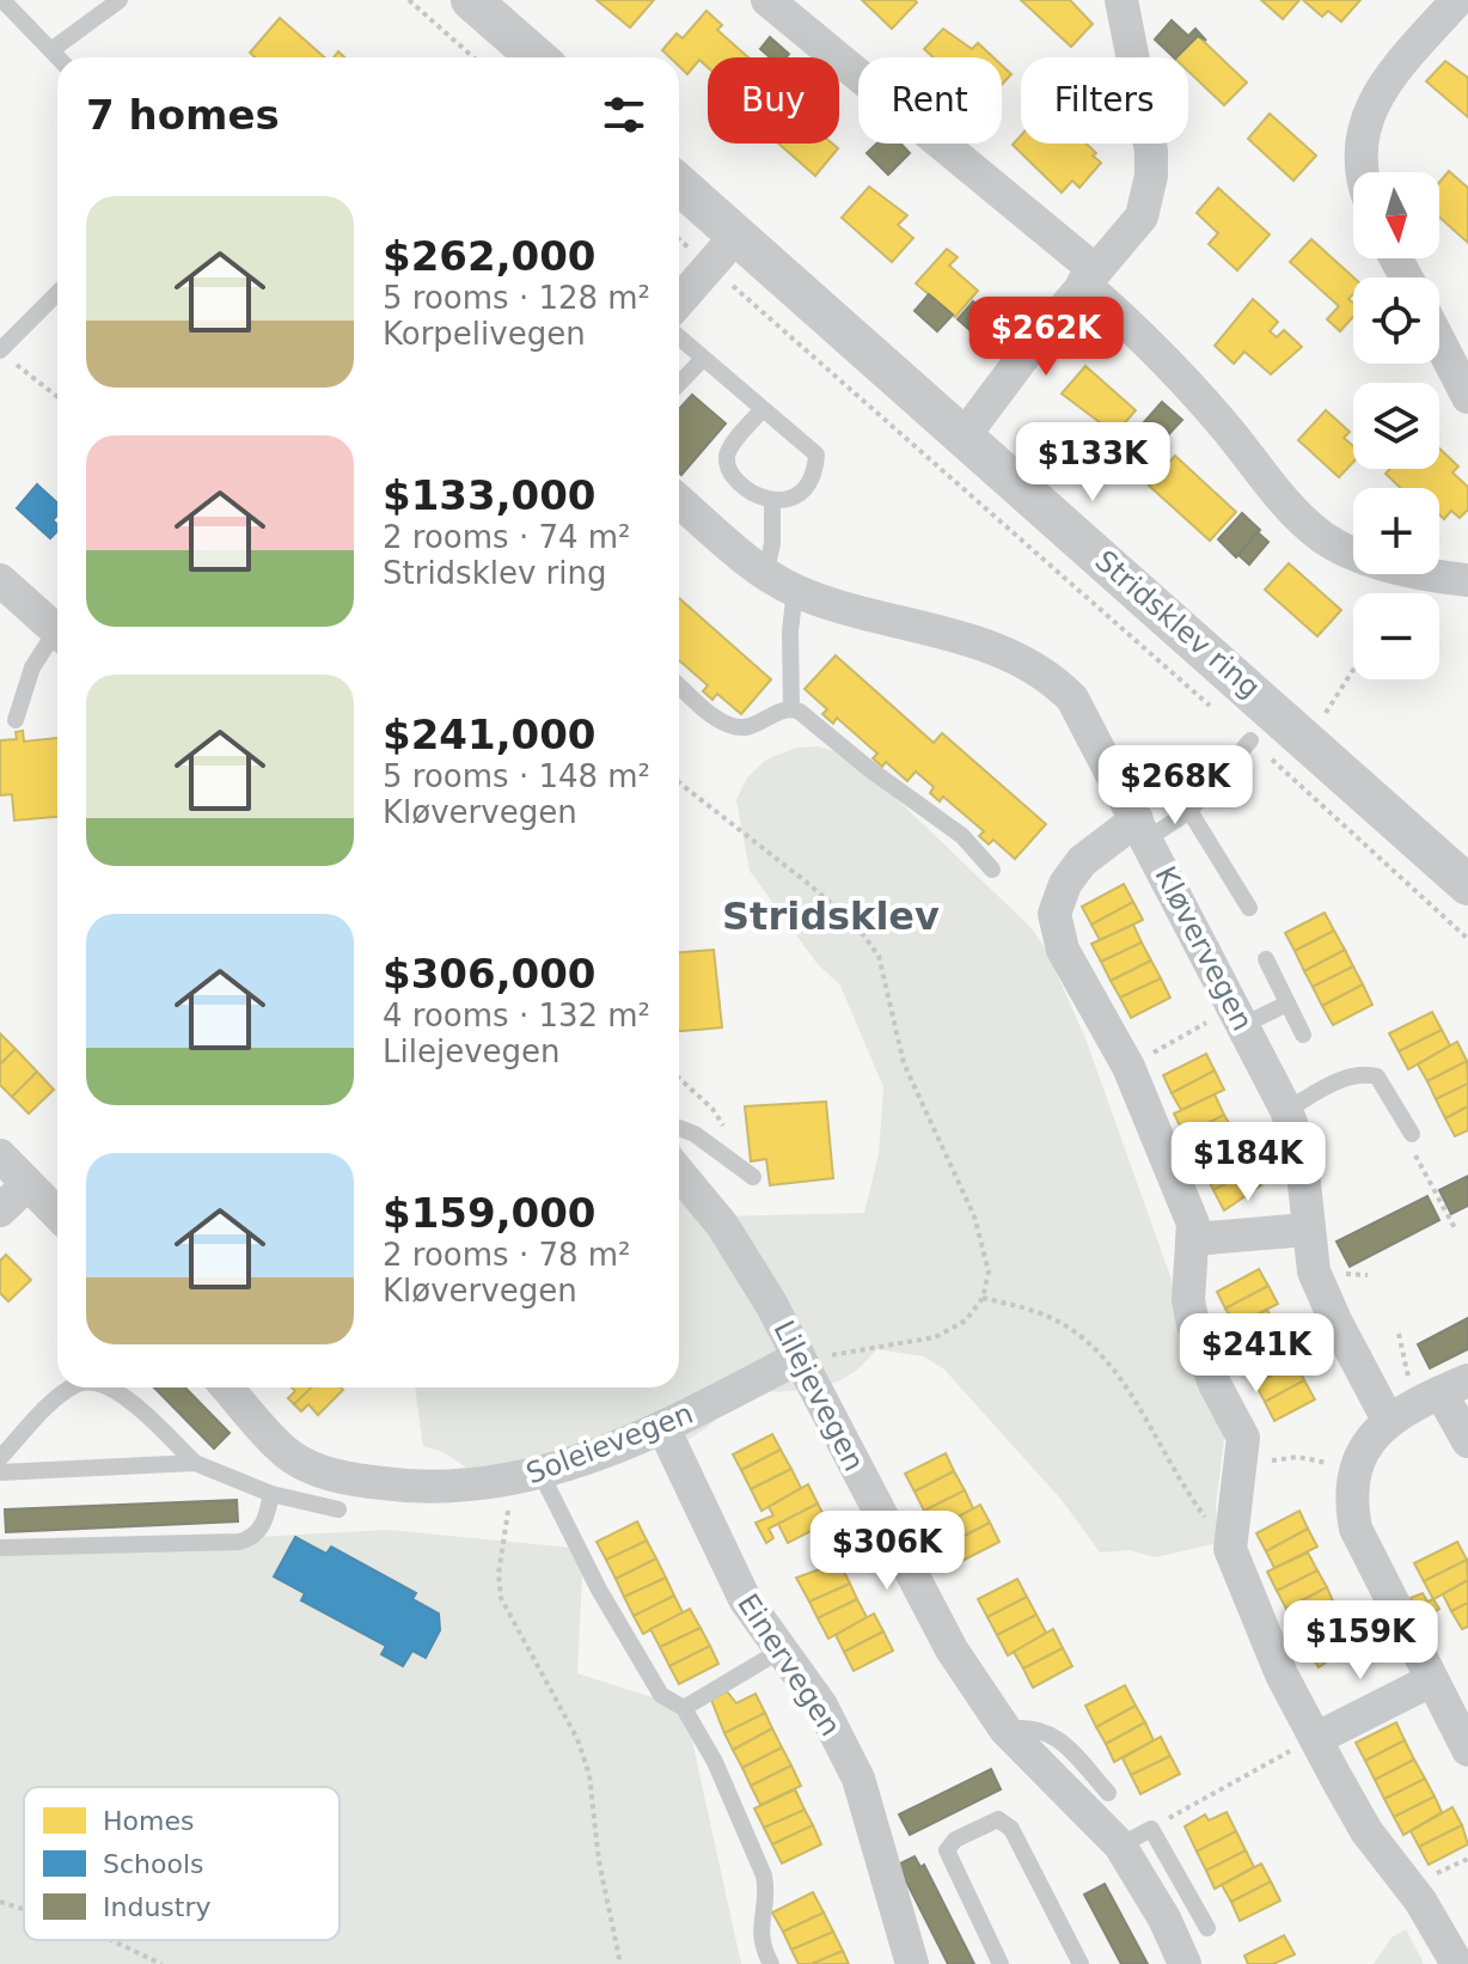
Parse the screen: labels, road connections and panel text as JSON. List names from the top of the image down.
{
  "streets": {
    "street": [
      "Stridsklev ring",
      "Kløvervegen",
      "Lilejevegen",
      "Soleievegen",
      "Einervegen"
    ]
  },
  "crossings": [
    ["Lilejevegen", "Soleievegen"],
    ["Soleievegen", "Einervegen"]
  ],
  "districts": ["Stridsklev"],
  "legend": ["Homes", "Schools", "Industry"],
  "north": "bottom",
  "page": {
    "chip": ["Buy", "Rent", "Filters"],
    "heading": "7 homes",
    "map_buttons": ["+", "−"],
    "list": [
      {
        "name": "$262,000",
        "note": "5 rooms · 128 m² · Korpelivegen"
      },
      {
        "name": "$133,000",
        "note": "2 rooms · 74 m² · Stridsklev ring"
      },
      {
        "name": "$241,000",
        "note": "5 rooms · 148 m² · Kløvervegen"
      },
      {
        "name": "$306,000",
        "note": "4 rooms · 132 m² · Lilejevegen"
      },
      {
        "name": "$159,000",
        "note": "2 rooms · 78 m² · Kløvervegen"
      }
    ],
    "price": [
      "$262K",
      "$133K",
      "$268K",
      "$184K",
      "$241K",
      "$306K",
      "$159K"
    ]
  }
}
